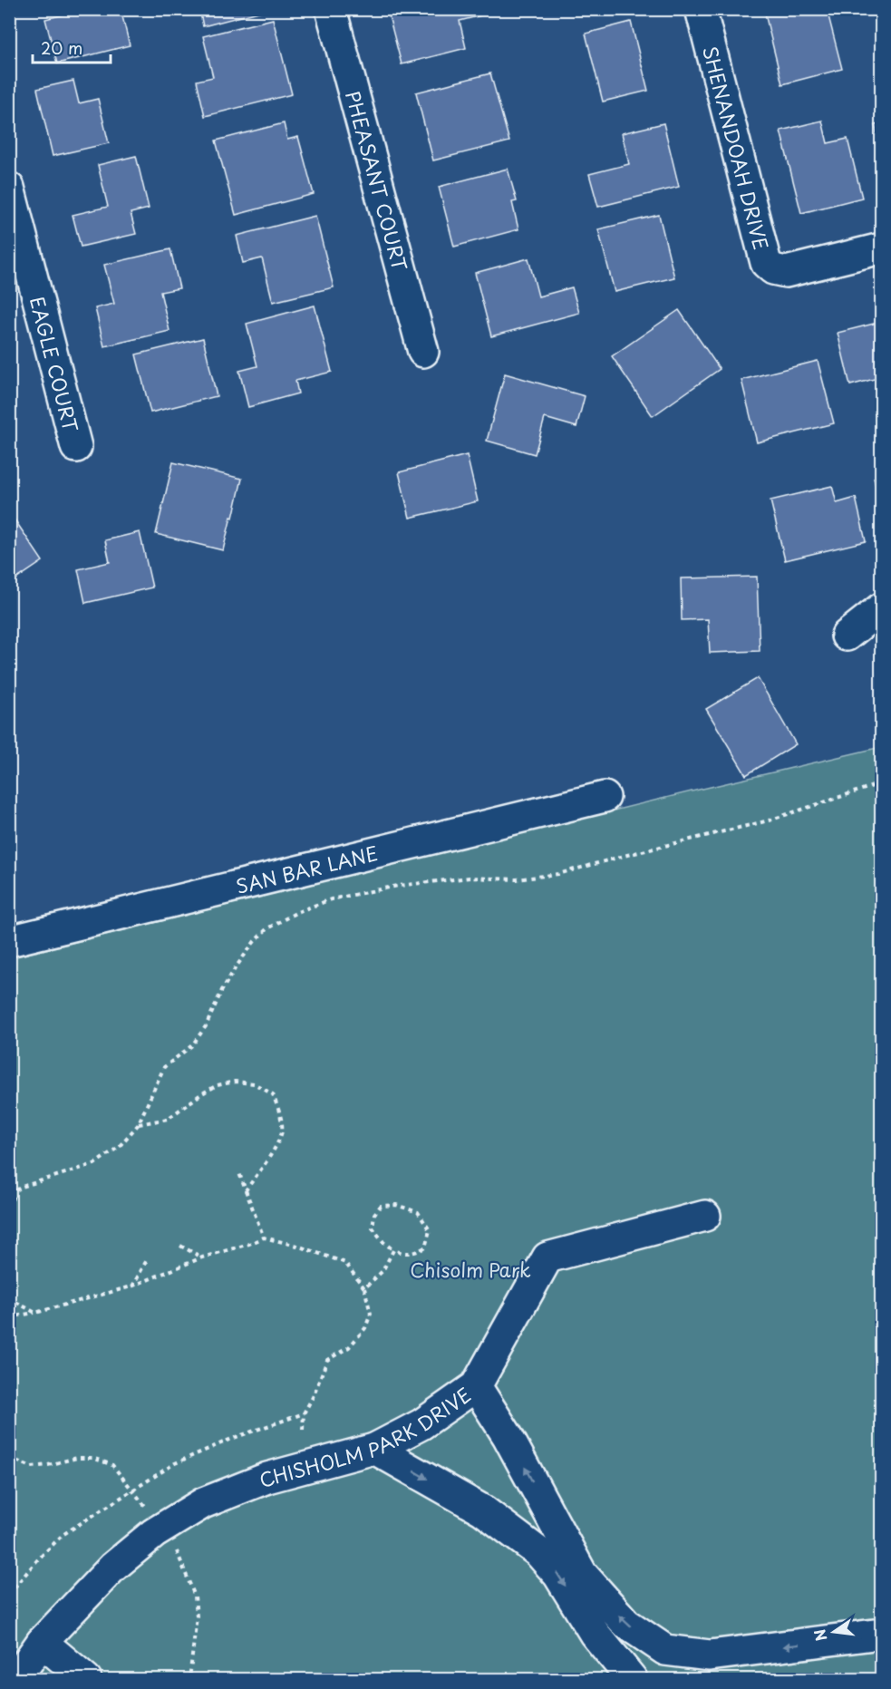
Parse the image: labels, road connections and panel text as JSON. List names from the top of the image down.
{
  "streets": {
    "street": [
      "SHENANDOAH DRIVE",
      "PHEASANT COURT",
      "EAGLE COURT",
      "SAN BAR LANE",
      "CHISHOLM PARK DRIVE"
    ]
  },
  "parks": ["Chisolm Park"],
  "scale_bar": "20 m",
  "north": "left"
}
